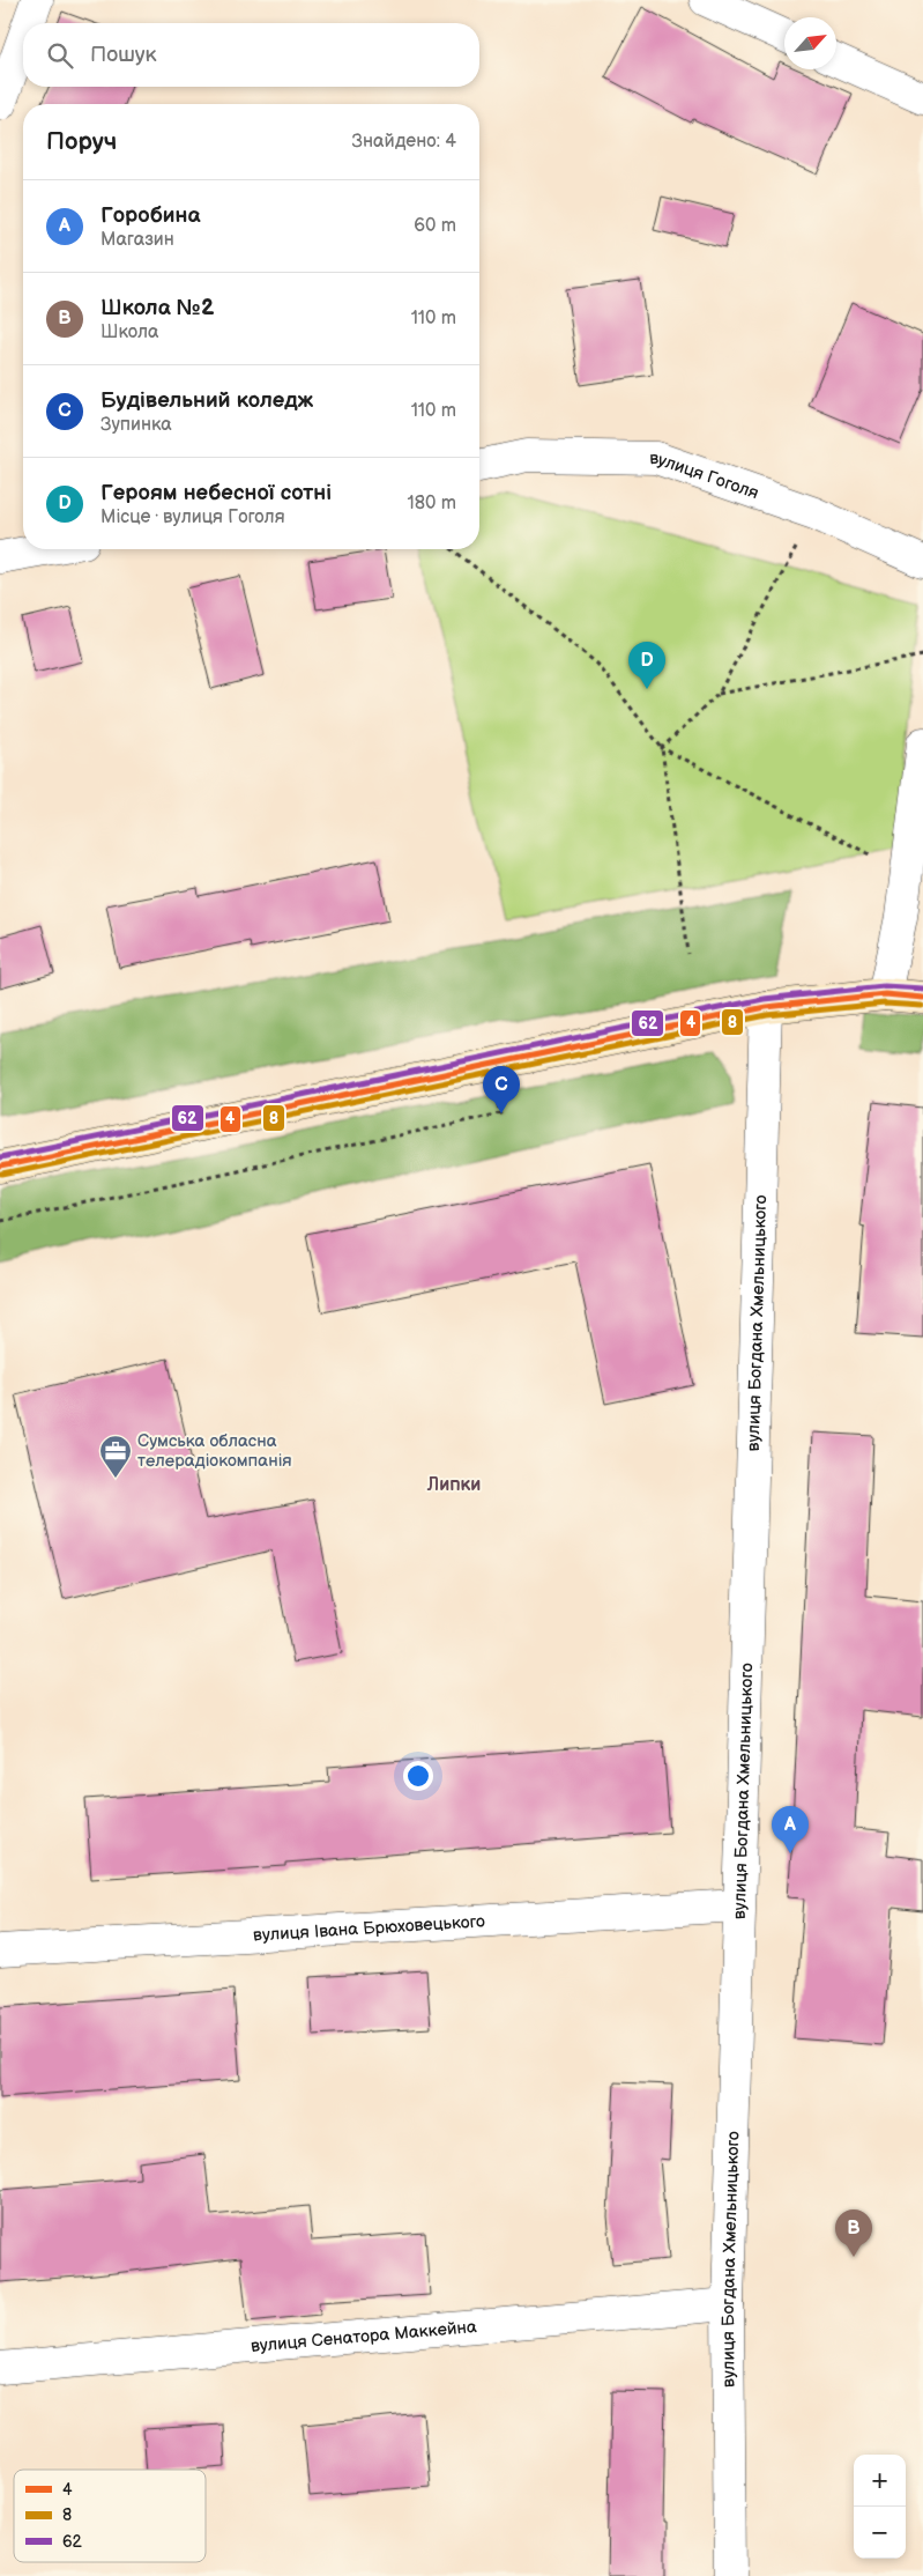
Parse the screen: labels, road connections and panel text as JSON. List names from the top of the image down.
{
  "streets": {
    "street": [
      "вулиця Гоголя",
      "вулиця Богдана Хмельницького",
      "вулиця Івана Брюховецького",
      "вулиця Сенатора Маккейна"
    ]
  },
  "crossings": [
    ["вулиця Богдана Хмельницького", "вулиця Івана Брюховецького"],
    ["вулиця Богдана Хмельницького", "вулиця Сенатора Маккейна"]
  ],
  "districts": ["Липки"],
  "places": {
    "office": ["Сумська обласна телерадіокомпанія"]
  },
  "lines": ["transit line 62", "transit line 4", "transit line 8"],
  "legend": ["4", "8", "62"],
  "north": "top right",
  "page": {
    "search": "Пошук",
    "heading": ["Поруч", "Знайдено: 4"],
    "list": [
      {
        "mark": "A",
        "name": "Горобина",
        "note": "Магазин",
        "value": "60 m"
      },
      {
        "mark": "B",
        "name": "Школа №2",
        "note": "Школа",
        "value": "110 m"
      },
      {
        "mark": "C",
        "name": "Будівельний коледж",
        "note": "Зупинка",
        "value": "110 m"
      },
      {
        "mark": "D",
        "name": "Героям небесної сотні",
        "note": "Місце · вулиця Гоголя",
        "value": "180 m"
      }
    ],
    "pins": [
      "D",
      "C",
      "A",
      "B"
    ],
    "map_buttons": ["+", "−"]
  }
}
